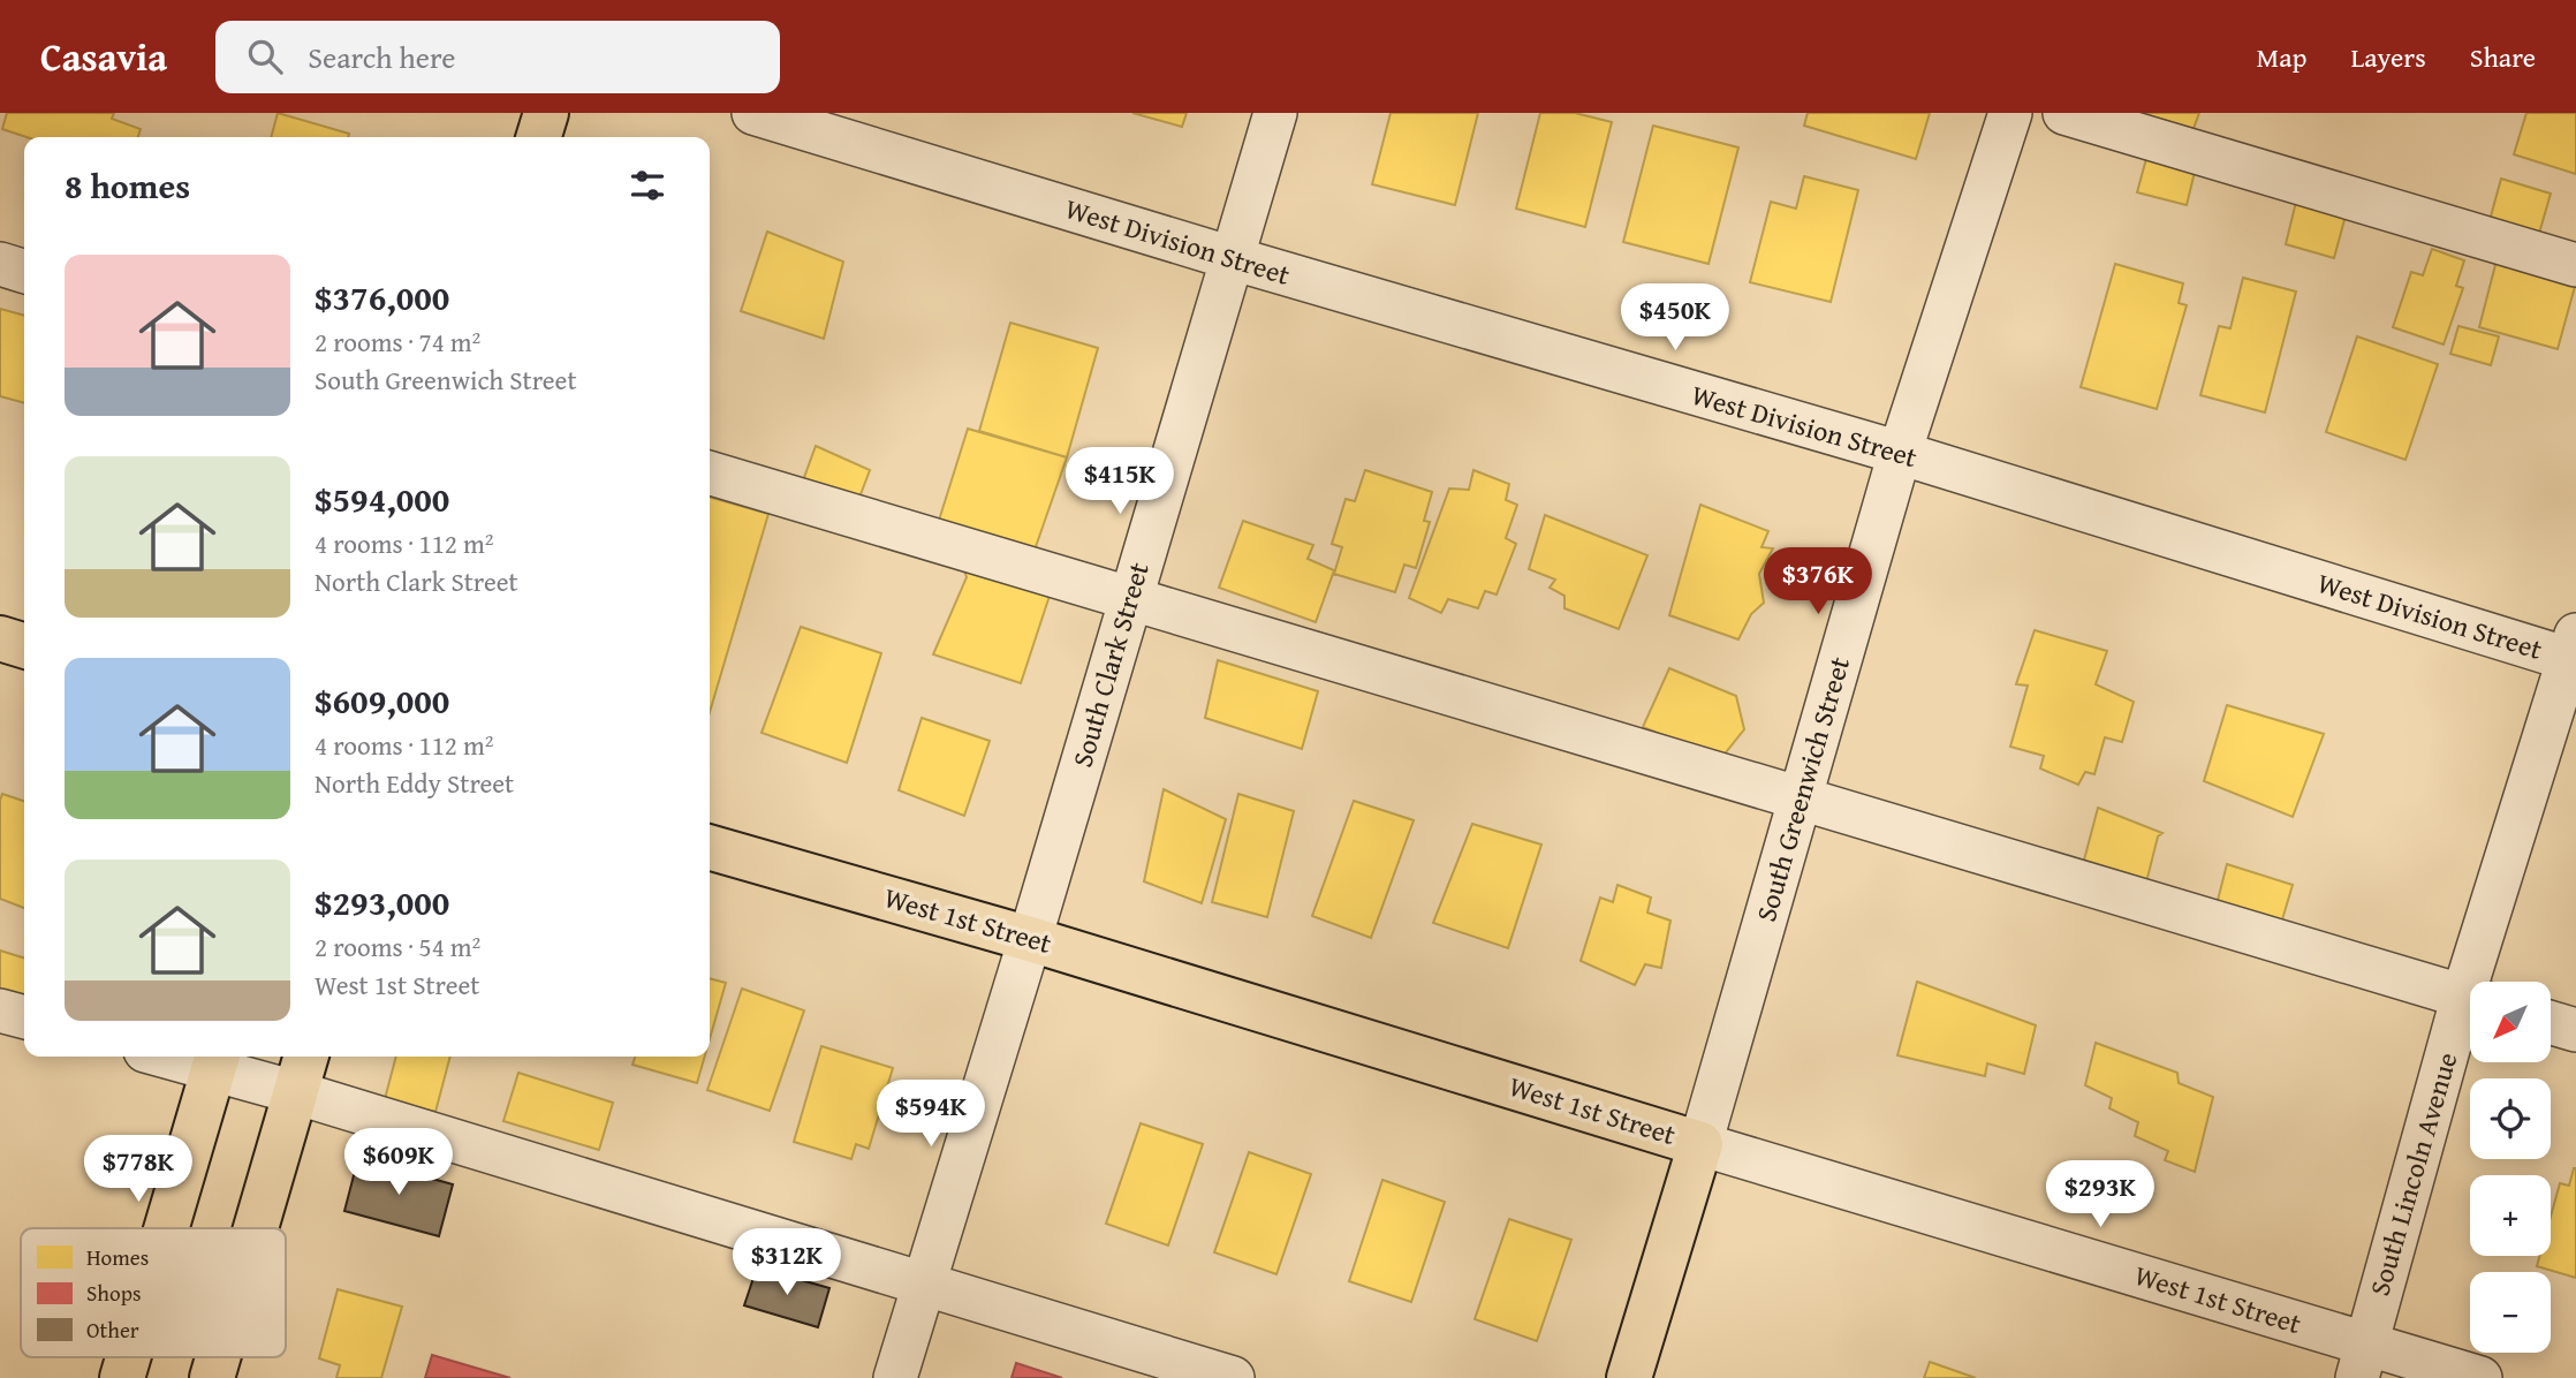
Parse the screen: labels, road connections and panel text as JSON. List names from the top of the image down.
{
  "streets": {
    "main road": ["West 1st Street"],
    "street": [
      "West Division Street",
      "South Clark Street",
      "South Greenwich Street",
      "South Lincoln Avenue"
    ]
  },
  "crossings": [
    ["West Division Street", "South Clark Street"],
    ["West Division Street", "South Greenwich Street"],
    ["West Division Street", "South Lincoln Avenue"],
    ["South Clark Street", "West 1st Street"],
    ["South Greenwich Street", "West 1st Street"],
    ["West 1st Street", "South Lincoln Avenue"]
  ],
  "legend": ["Homes", "Shops", "Other"],
  "north": "bottom left",
  "page": {
    "header": "Casavia",
    "search": "Search here",
    "nav": ["Map", "Layers", "Share"],
    "heading": "8 homes",
    "list": [
      {
        "name": "$376,000",
        "note": "2 rooms · 74 m² · South Greenwich Street"
      },
      {
        "name": "$594,000",
        "note": "4 rooms · 112 m² · North Clark Street"
      },
      {
        "name": "$609,000",
        "note": "4 rooms · 112 m² · North Eddy Street"
      },
      {
        "name": "$293,000",
        "note": "2 rooms · 54 m² · West 1st Street"
      }
    ],
    "price": [
      "$450K",
      "$415K",
      "$376K",
      "$594K",
      "$609K",
      "$778K",
      "$293K",
      "$312K"
    ],
    "map_buttons": ["+", "−"]
  }
}
